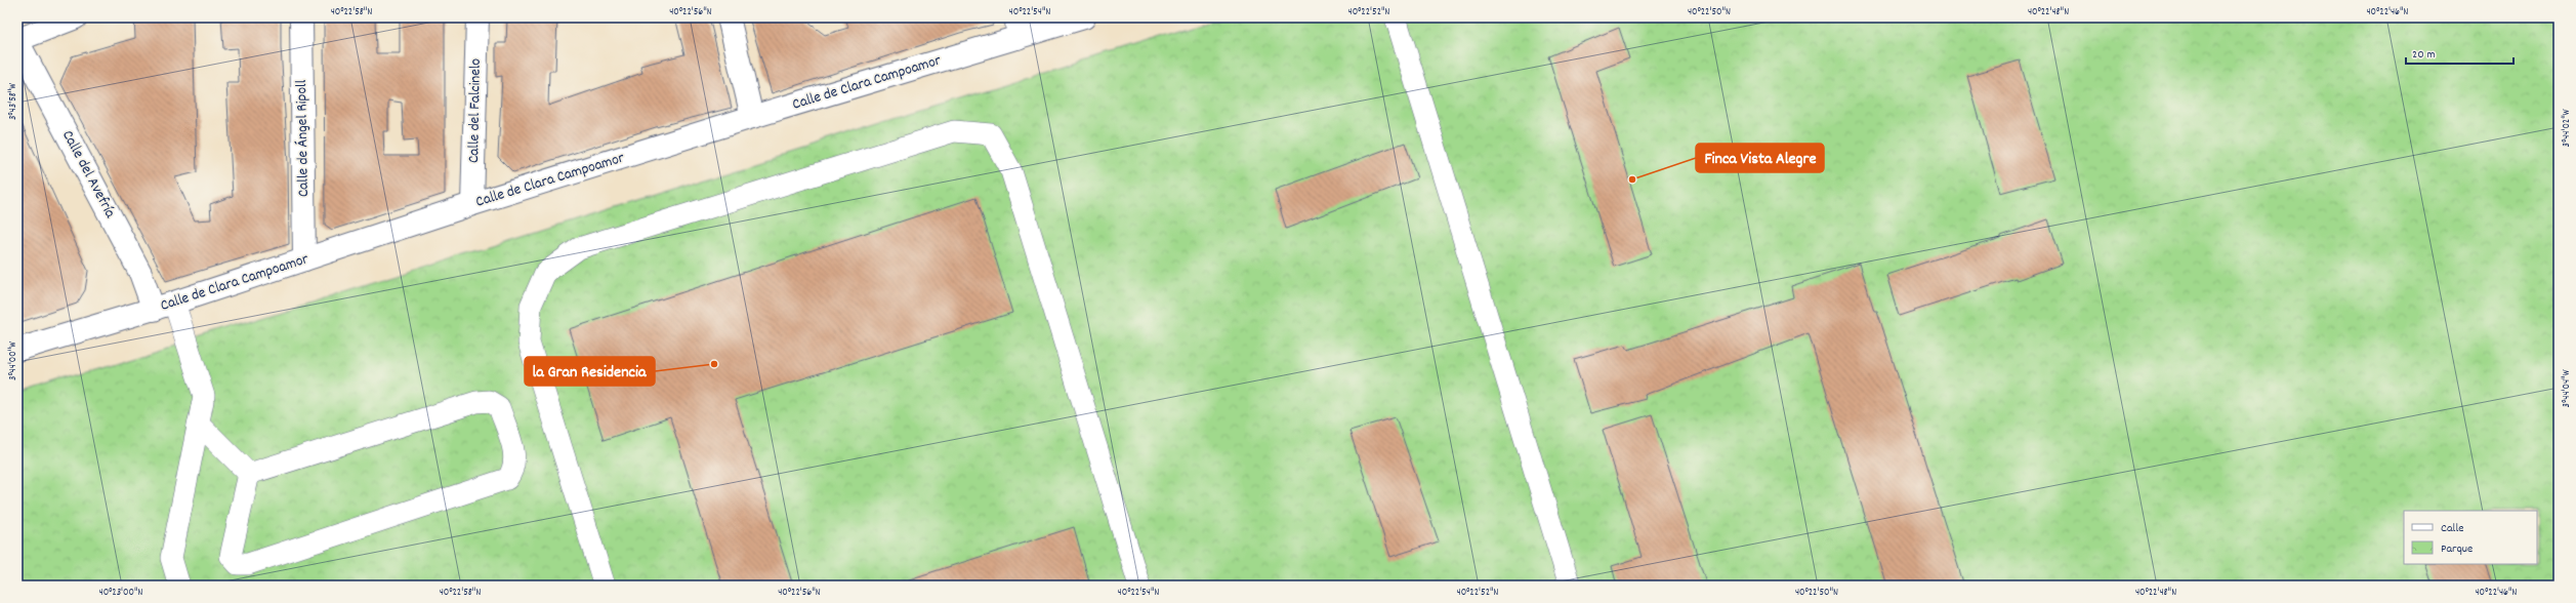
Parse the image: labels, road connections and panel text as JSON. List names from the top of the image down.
{
  "streets": {
    "street": [
      "Calle de Clara Campoamor",
      "Calle del Falcinelo",
      "Calle de Ángel Ripoll",
      "Calle del Avefría"
    ]
  },
  "crossings": [
    ["Calle de Clara Campoamor", "Calle del Falcinelo"],
    ["Calle de Clara Campoamor", "Calle de Ángel Ripoll"],
    ["Calle de Clara Campoamor", "Calle del Avefría"]
  ],
  "places": ["Finca Vista Alegre", "la Gran Residencia"],
  "legend": ["Calle", "Parque"],
  "scale_bar": "20 m",
  "coordinates": [
    "40°22'58\"N",
    "40°22'56\"N",
    "40°22'54\"N",
    "40°22'52\"N",
    "40°22'50\"N",
    "40°22'48\"N",
    "40°22'46\"N",
    "3°43'58\"W",
    "3°44'02\"W",
    "3°44'00\"W",
    "3°44'04\"W",
    "40°23'00\"N"
  ]
}
